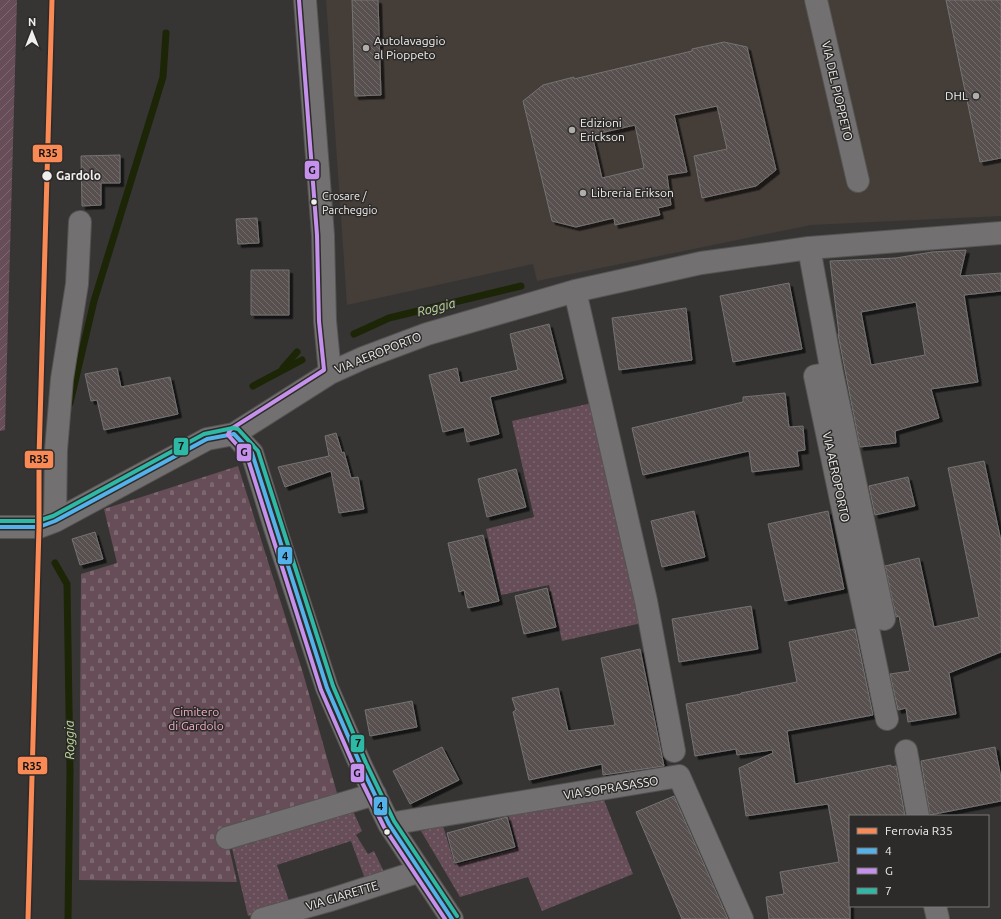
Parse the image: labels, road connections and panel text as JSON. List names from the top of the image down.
{
  "streets": {
    "street": [
      "VIA DEL PIOPPETO",
      "VIA AEROPORTO",
      "VIA SOPRASASSO",
      "VIA GIARETTE"
    ]
  },
  "water": ["Roggia"],
  "parks": ["Cimitero di Gardolo"],
  "places": [
    "Autolavaggio al Pioppeto",
    "DHL",
    "Edizioni Erickson",
    "Gardolo",
    "Libreria Erikson",
    "Crosare / Parcheggio"
  ],
  "lines": [
    "rail line R35",
    "transit line G",
    "transit line 7",
    "transit line 4"
  ],
  "legend": [
    "Ferrovia R35",
    "4",
    "G",
    "7"
  ],
  "north": "top"
}
